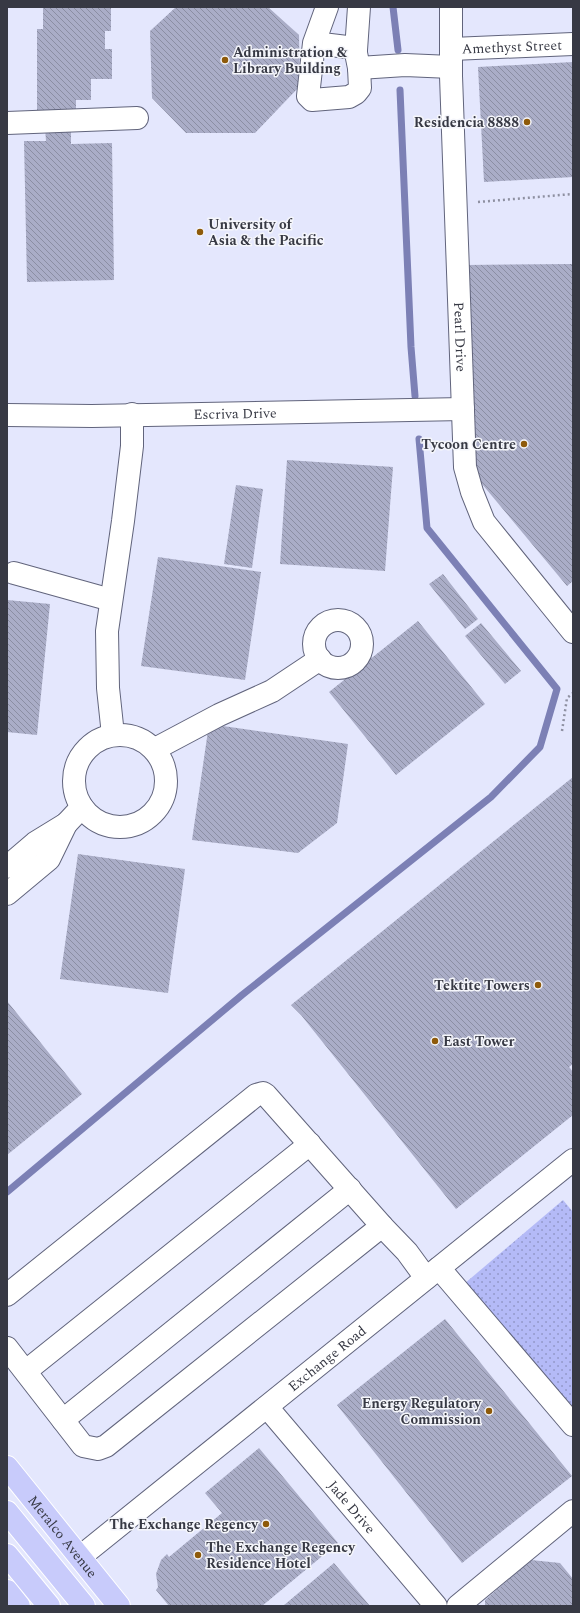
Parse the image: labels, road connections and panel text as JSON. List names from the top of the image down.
{
  "streets": {
    "main road": ["Meralco Avenue"],
    "street": [
      "Amethyst Street",
      "Pearl Drive",
      "Escriva Drive",
      "Exchange Road",
      "Jade Drive"
    ]
  },
  "crossings": [
    ["Amethyst Street", "Pearl Drive"],
    ["Pearl Drive", "Escriva Drive"],
    ["Exchange Road", "Jade Drive"],
    ["Exchange Road", "Meralco Avenue"]
  ],
  "places": [
    "Administration & Library Building",
    "Residencia 8888",
    "University of Asia & the Pacific",
    "Tycoon Centre",
    "Tektite Towers",
    "East Tower",
    "Energy Regulatory Commission",
    "The Exchange Regency",
    "The Exchange Regency Residence Hotel"
  ]
}
